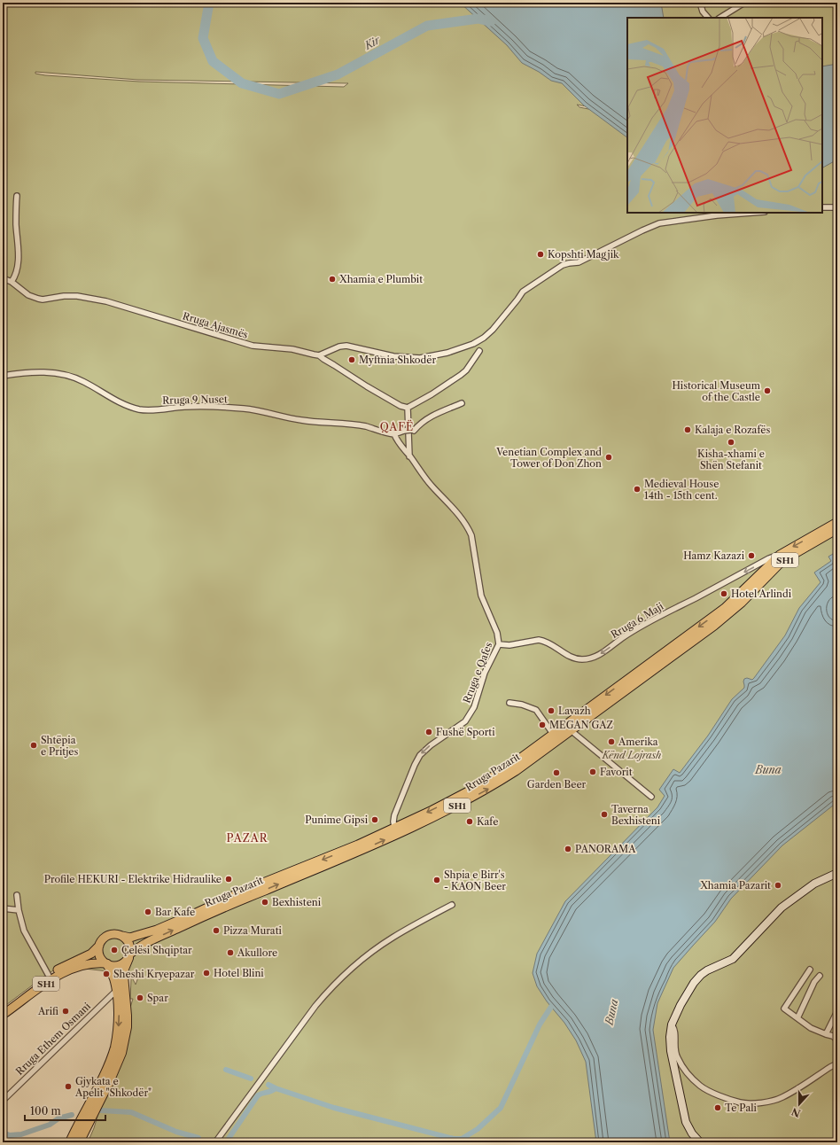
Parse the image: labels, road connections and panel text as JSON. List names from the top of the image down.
{
  "streets": {
    "main road": ["SH1", "Rruga Pazarit"],
    "street": [
      "Rruga Ajasmës",
      "Rruga 9 Nuset",
      "Rruga 6 Maji",
      "Rruga e Qafes",
      "Rruga Ethem Osmani"
    ]
  },
  "crossings": [
    ["Rruga 9 Nuset", "Rruga e Qafes"],
    ["SH1", "Rruga 6 Maji"],
    ["SH1", "Rruga Pazarit"],
    ["Rruga 6 Maji", "Rruga e Qafes"],
    ["Rruga 6 Maji", "Rruga Pazarit"],
    ["Rruga e Qafes", "Rruga Pazarit"]
  ],
  "one_way": ["Rruga 6 Maji", "Rruga e Qafes"],
  "districts": ["QAFË", "PAZAR"],
  "water": ["Kir", "Buna"],
  "parks": ["Kënd Lojrash"],
  "places": [
    "Kopshti Magjik",
    "Xhamia e Plumbit",
    "Myftnia Shkodër",
    "Historical Museum of the Castle",
    "Kalaja e Rozafës",
    "Kisha-xhami e Shën Stefanit",
    "Venetian Complex and Tower of Don Zhon",
    "Medieval House 14th - 15th cent.",
    "Hamz Kazazi",
    "Hotel Arlindi",
    "Lavazh",
    "MEGAN GAZ",
    "Fushë Sporti",
    "Amerika",
    "Shtëpia e Pritjes",
    "Favorit",
    "Garden Beer",
    "Taverna Bexhisteni",
    "Punime Gipsi",
    "Kafe",
    "PANORAMA",
    "Profile HEKURI - Elektrike Hidraulike",
    "Shpia e Birr's - KAON Beer",
    "Xhamia Pazarit",
    "Bexhisteni",
    "Bar Kafe",
    "Pizza Murati",
    "Çelësi Shqiptar",
    "Akullore",
    "Hotel Blini",
    "Sheshi Kryepazar",
    "Spar",
    "Arifi",
    "Gjykata e Apelit \"Shkodër\"",
    "Te Pali"
  ],
  "scale_bar": "100 m",
  "north": "bottom"
}
